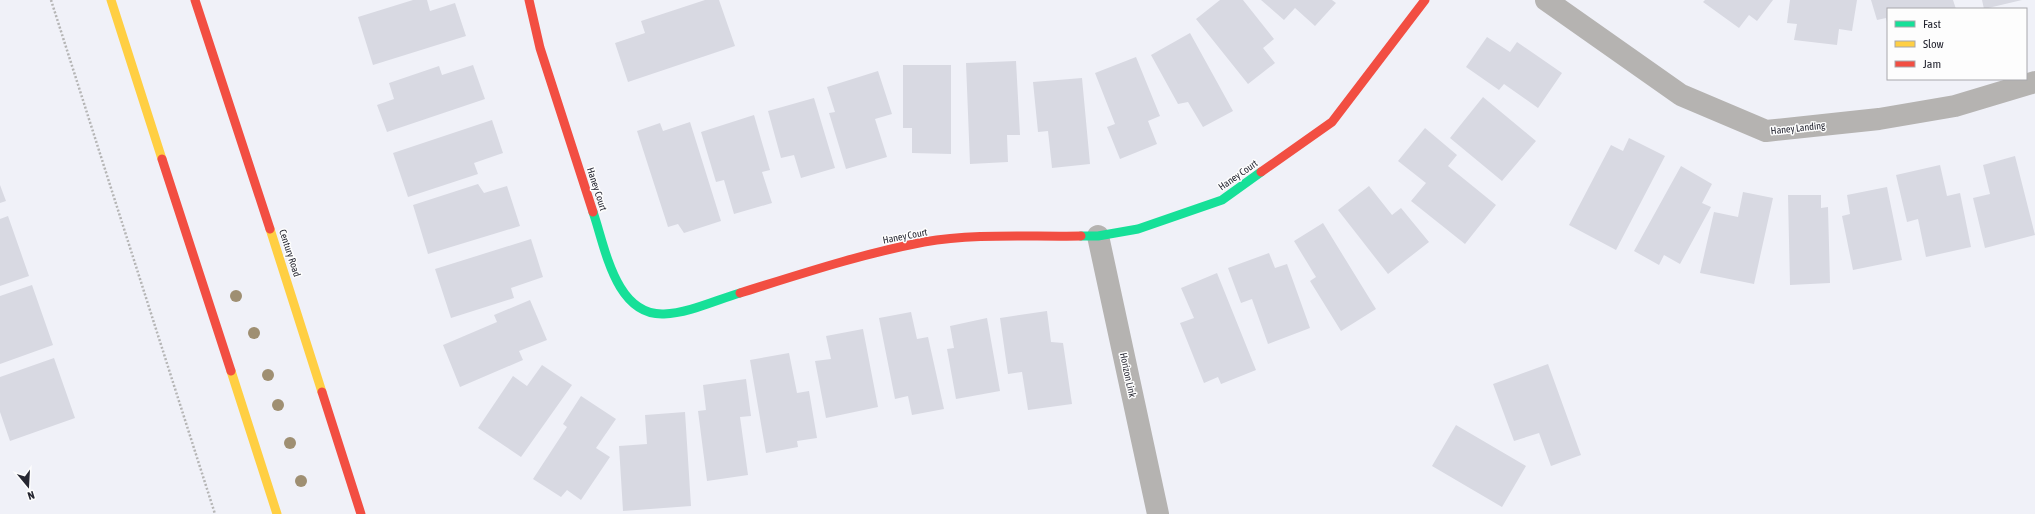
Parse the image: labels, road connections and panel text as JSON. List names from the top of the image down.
{
  "streets": {
    "street": [
      "Haney Landing",
      "Haney Court",
      "Century Road",
      "Horizon Link"
    ]
  },
  "crossings": [
    ["Haney Court", "Horizon Link"]
  ],
  "legend": ["Fast", "Slow", "Jam"],
  "north": "bottom"
}
